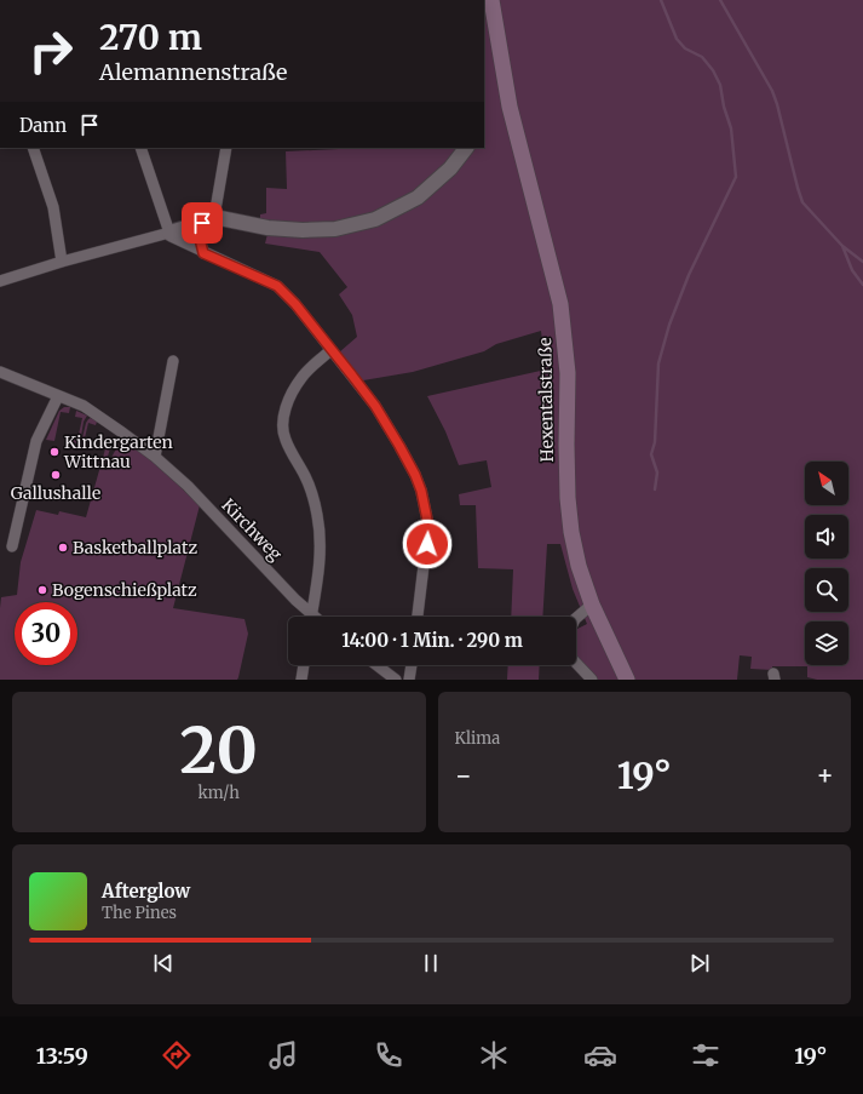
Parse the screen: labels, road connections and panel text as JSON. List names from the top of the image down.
{
  "streets": {
    "main road": ["Hexentalstraße"],
    "street": ["Kirchweg"]
  },
  "places": [
    "Kindergarten Wittnau",
    "Gallushalle",
    "Basketballplatz",
    "Bogenschießplatz"
  ],
  "north": "top left",
  "page": {
    "turn": ["270 m", "Alemannenstraße"],
    "then": "Dann",
    "limit": "30",
    "trip": "14:00 · 1 Min. · 290 m",
    "tile": [
      ["20", "km/h"],
      "Klima"
    ],
    "heat": ["−", "19°", "+"],
    "song": ["Afterglow", "The Pines"],
    "tabs": ["13:59", "19°"]
  }
}
